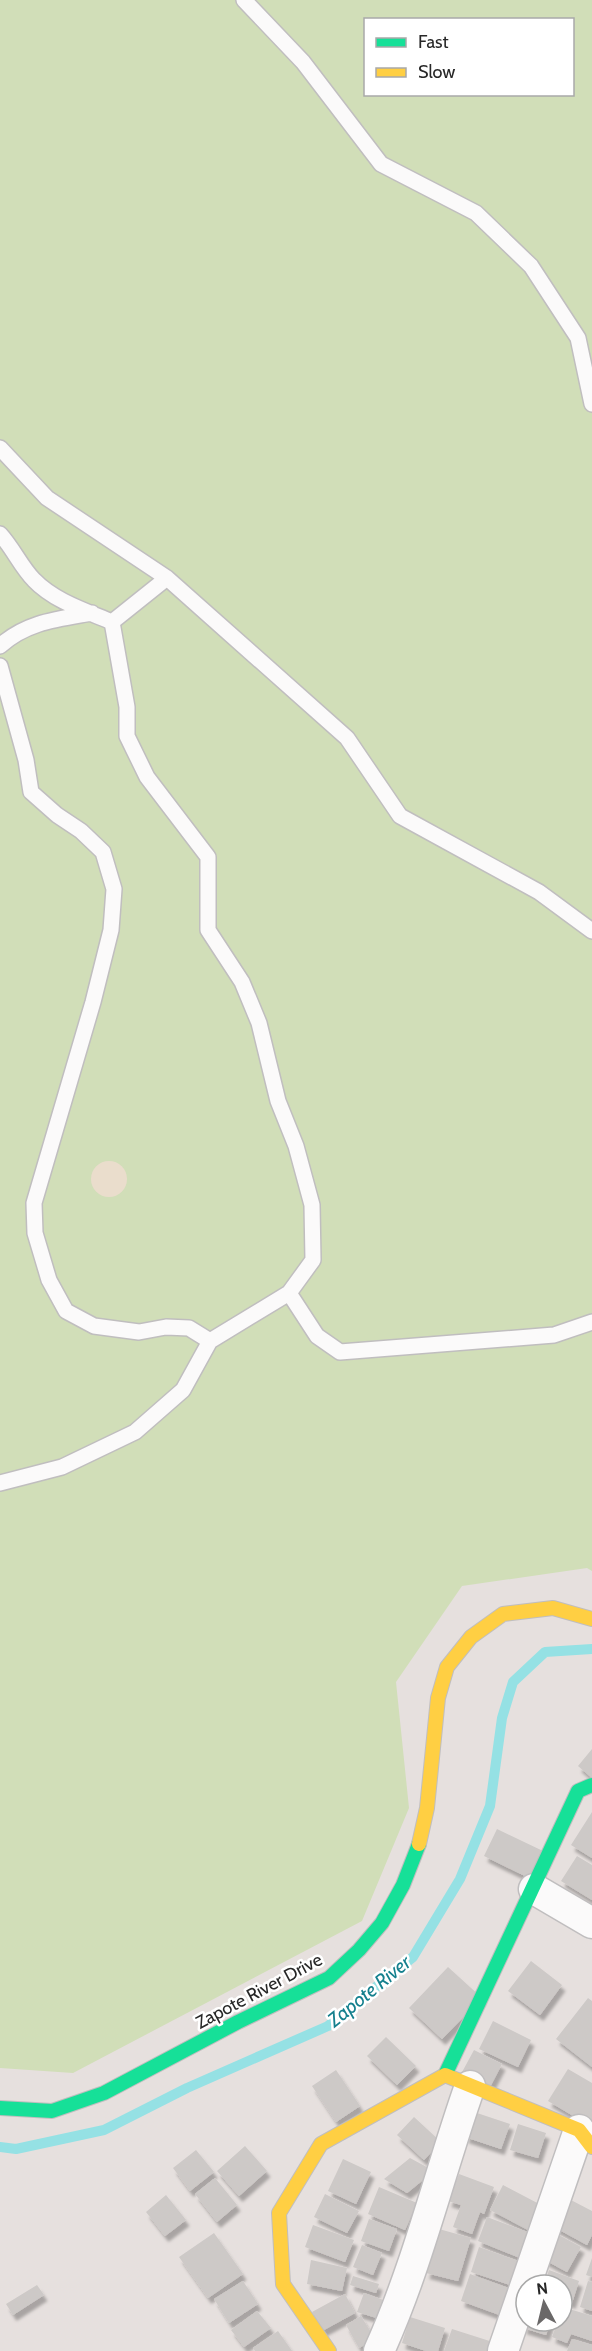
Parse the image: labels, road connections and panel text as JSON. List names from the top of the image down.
{
  "streets": {
    "street": ["Zapote River Drive"]
  },
  "water": ["Zapote River"],
  "legend": ["Fast", "Slow"],
  "north": "top"
}
